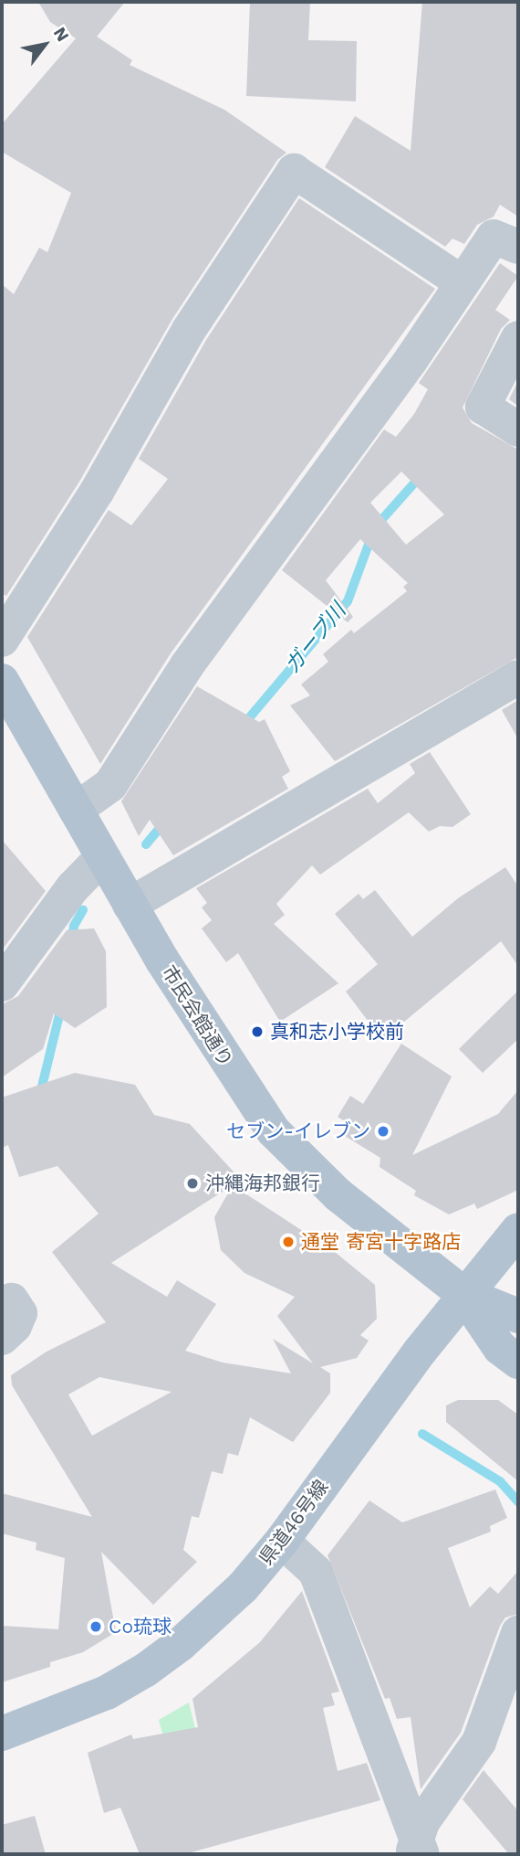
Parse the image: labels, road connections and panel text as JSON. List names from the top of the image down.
{
  "streets": {
    "main road": ["市民会館通り", "県道46号線"]
  },
  "crossings": [
    ["市民会館通り", "県道46号線"]
  ],
  "water": ["ガーブ川"],
  "places": [
    "真和志小学校前",
    "セブン-イレブン",
    "沖縄海邦銀行",
    "通堂 寄宮十字路店",
    "Co琉球"
  ],
  "north": "top right"
}
